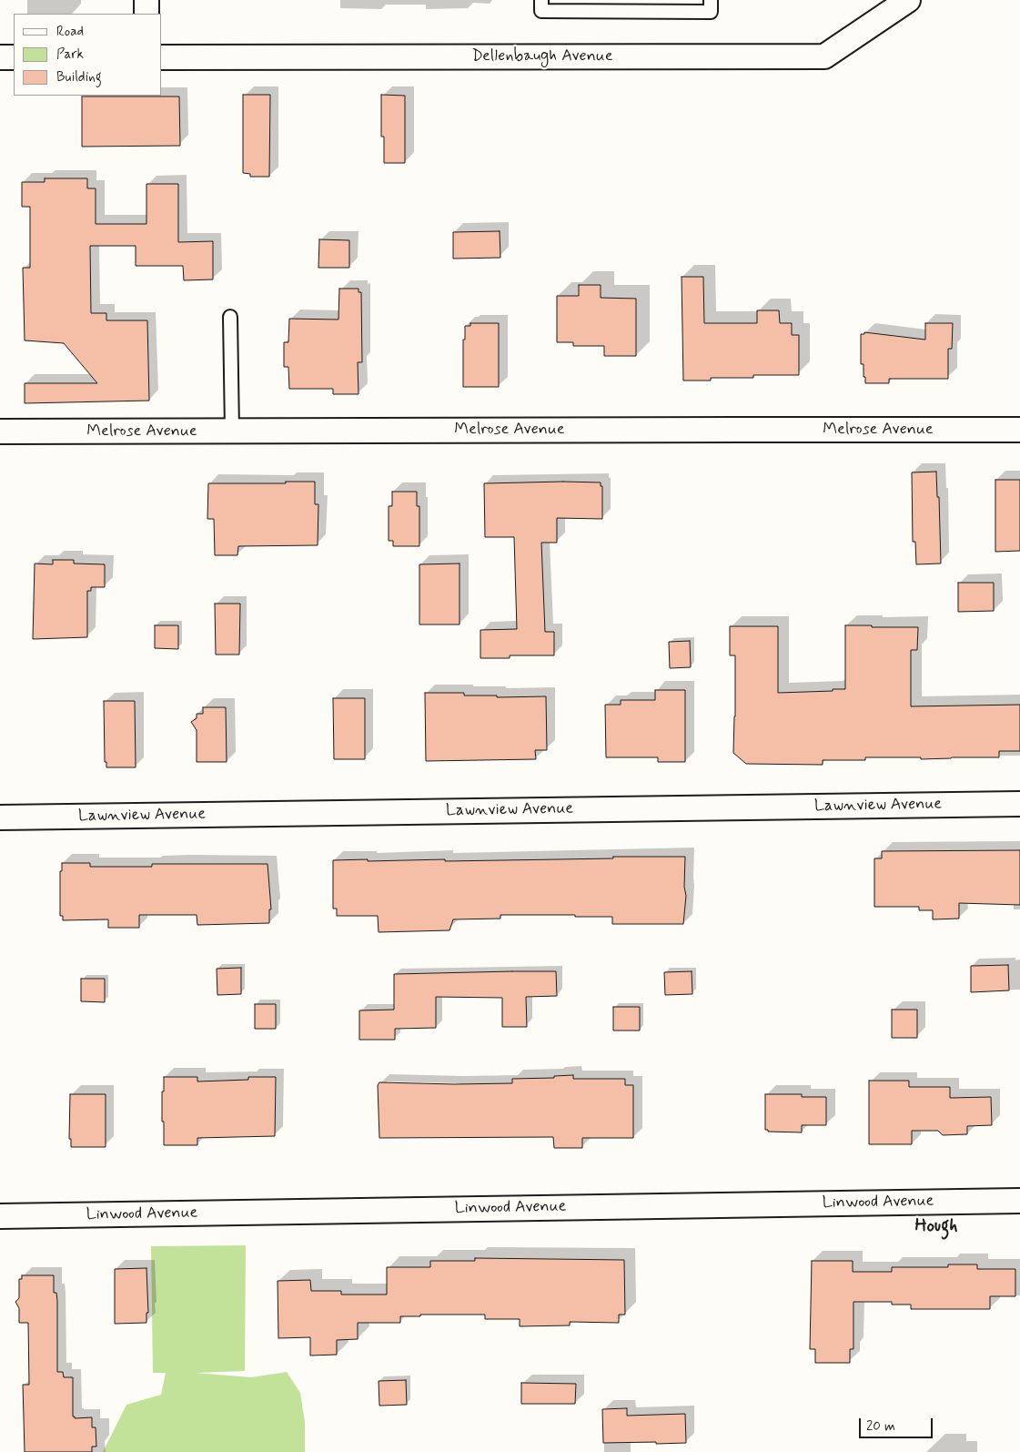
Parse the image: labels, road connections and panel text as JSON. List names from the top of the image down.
{
  "streets": {
    "street": [
      "Dellenbaugh Avenue",
      "Melrose Avenue",
      "Lawnview Avenue",
      "Linwood Avenue"
    ]
  },
  "districts": ["Hough"],
  "legend": ["Road", "Park", "Building"],
  "scale_bar": "20 m"
}
